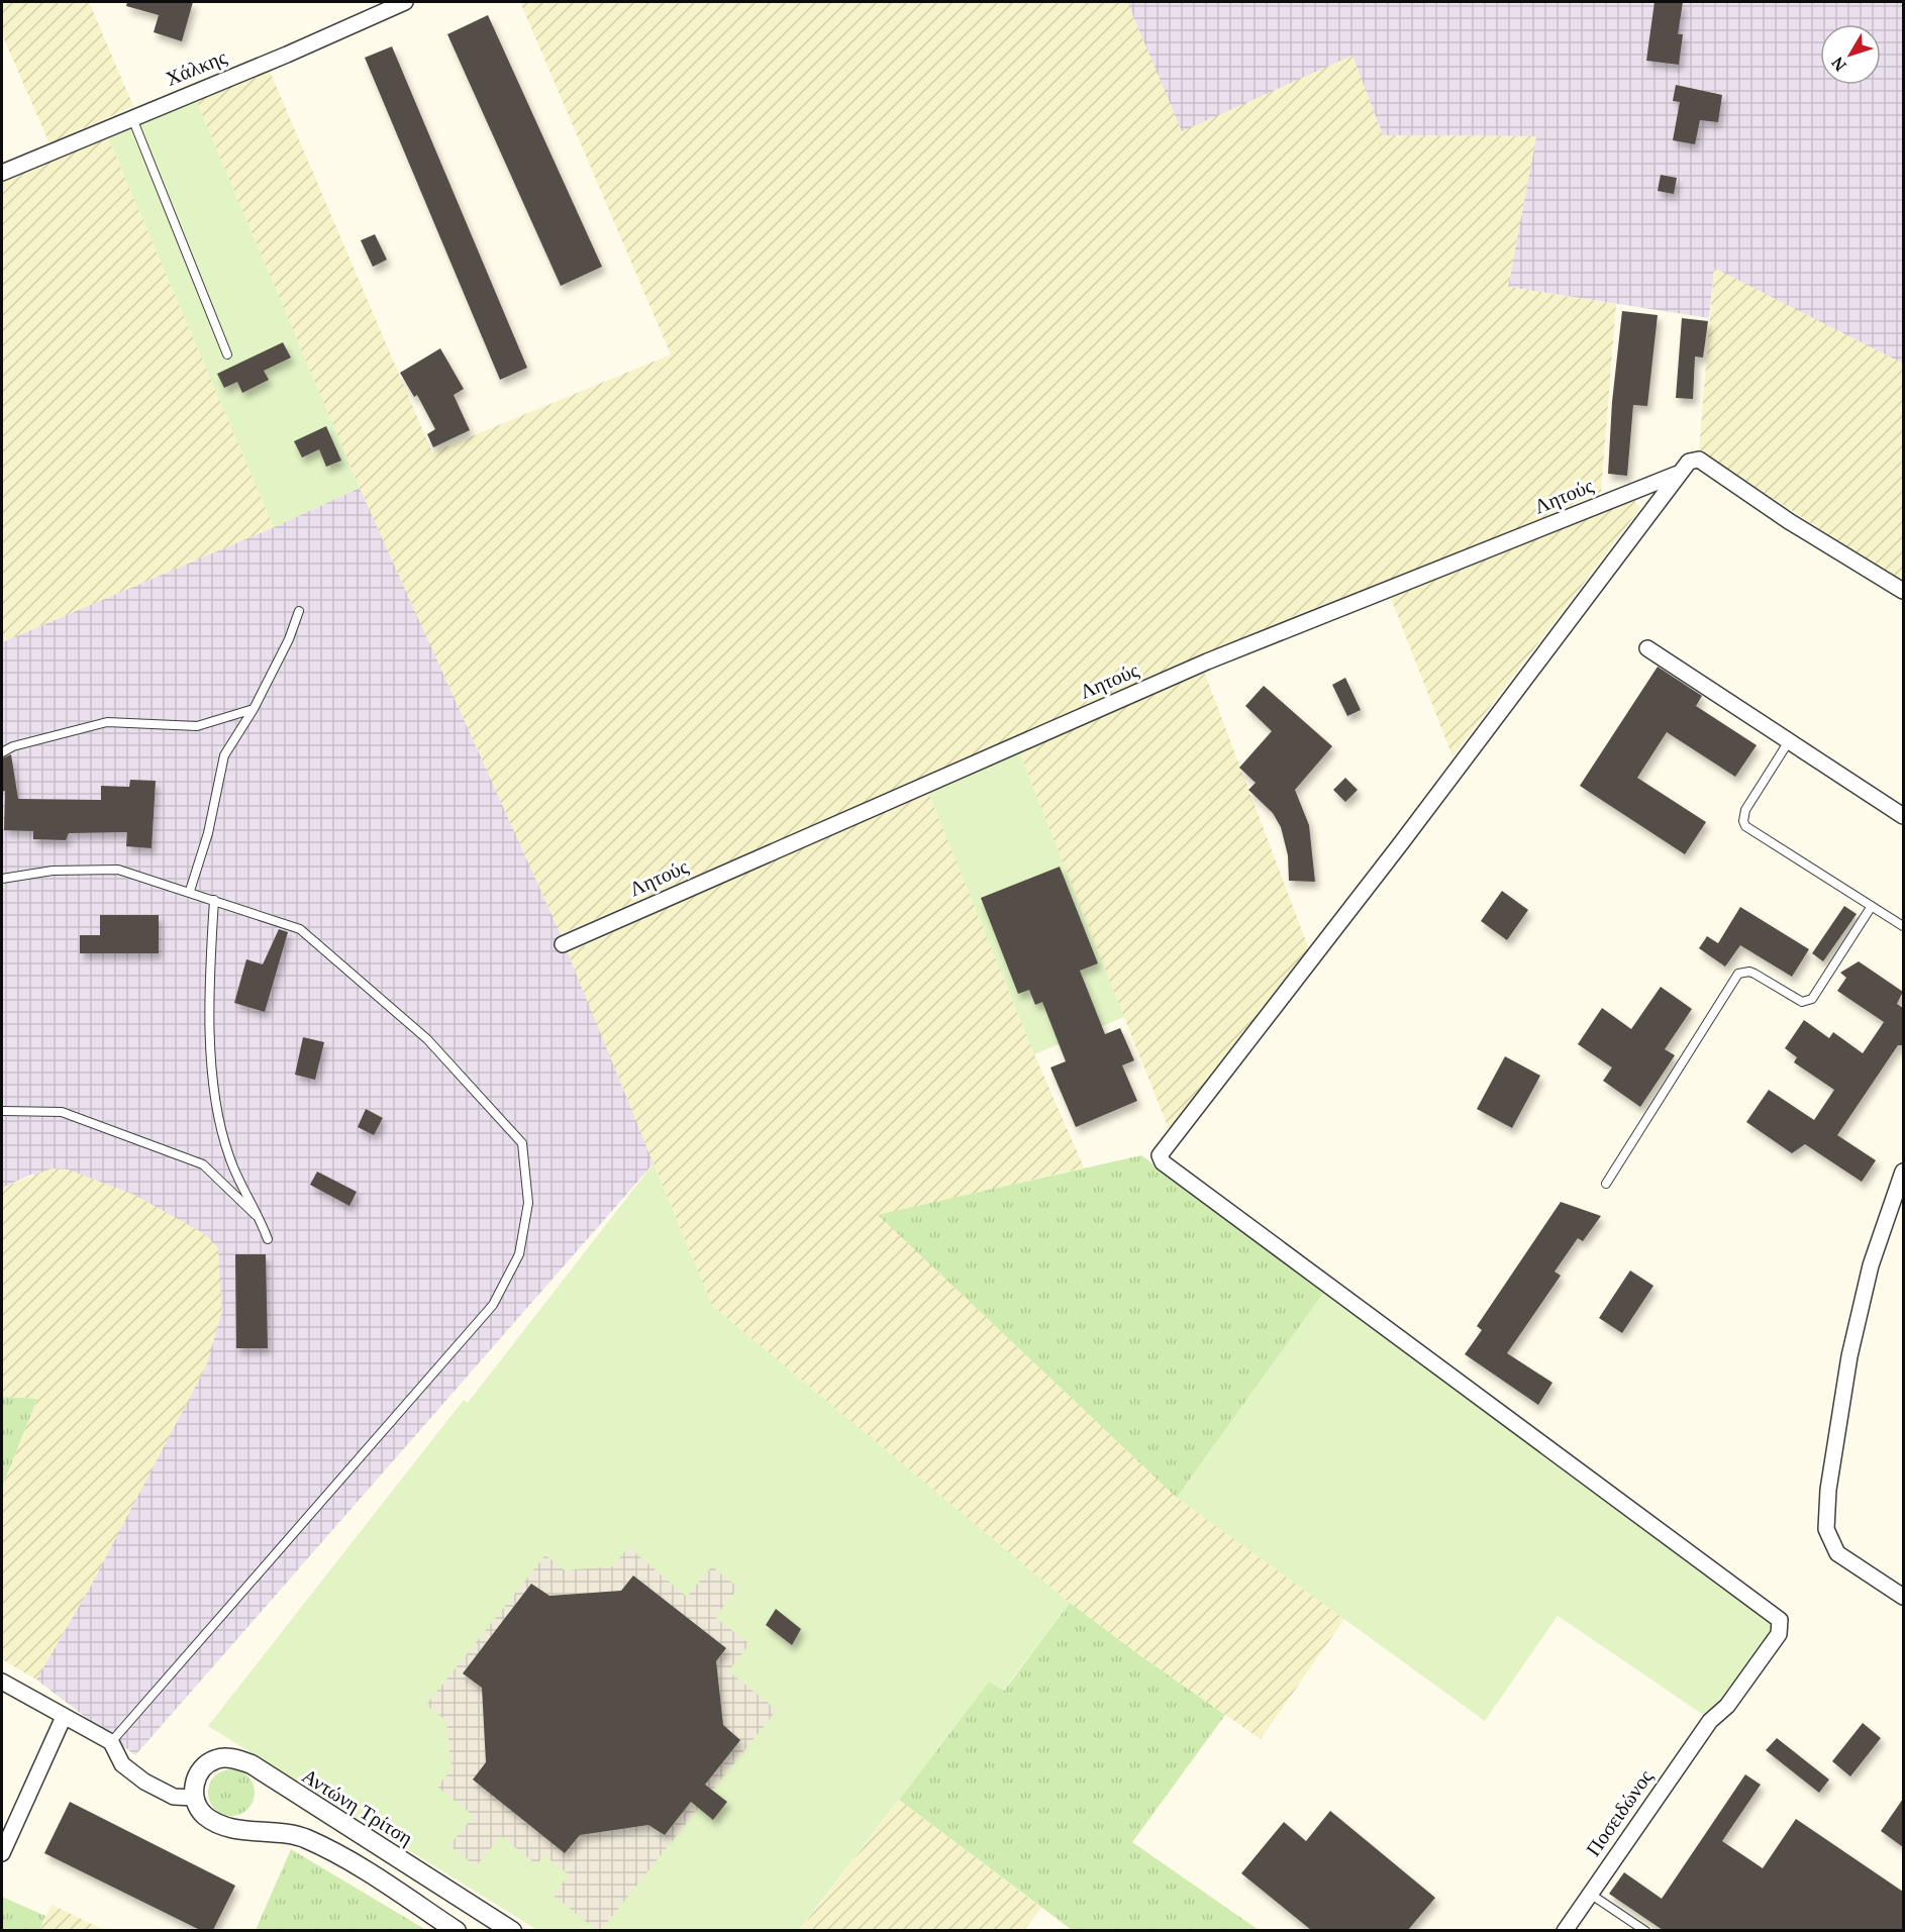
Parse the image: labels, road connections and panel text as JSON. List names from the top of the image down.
{
  "streets": {
    "street": [
      "Χάλκης",
      "Λητούς",
      "Αντώνη Τρίτση",
      "Ποσειδώνος"
    ]
  },
  "crossings": [
    ["Λητούς", "Ποσειδώνος"]
  ],
  "north": "bottom left"
}
